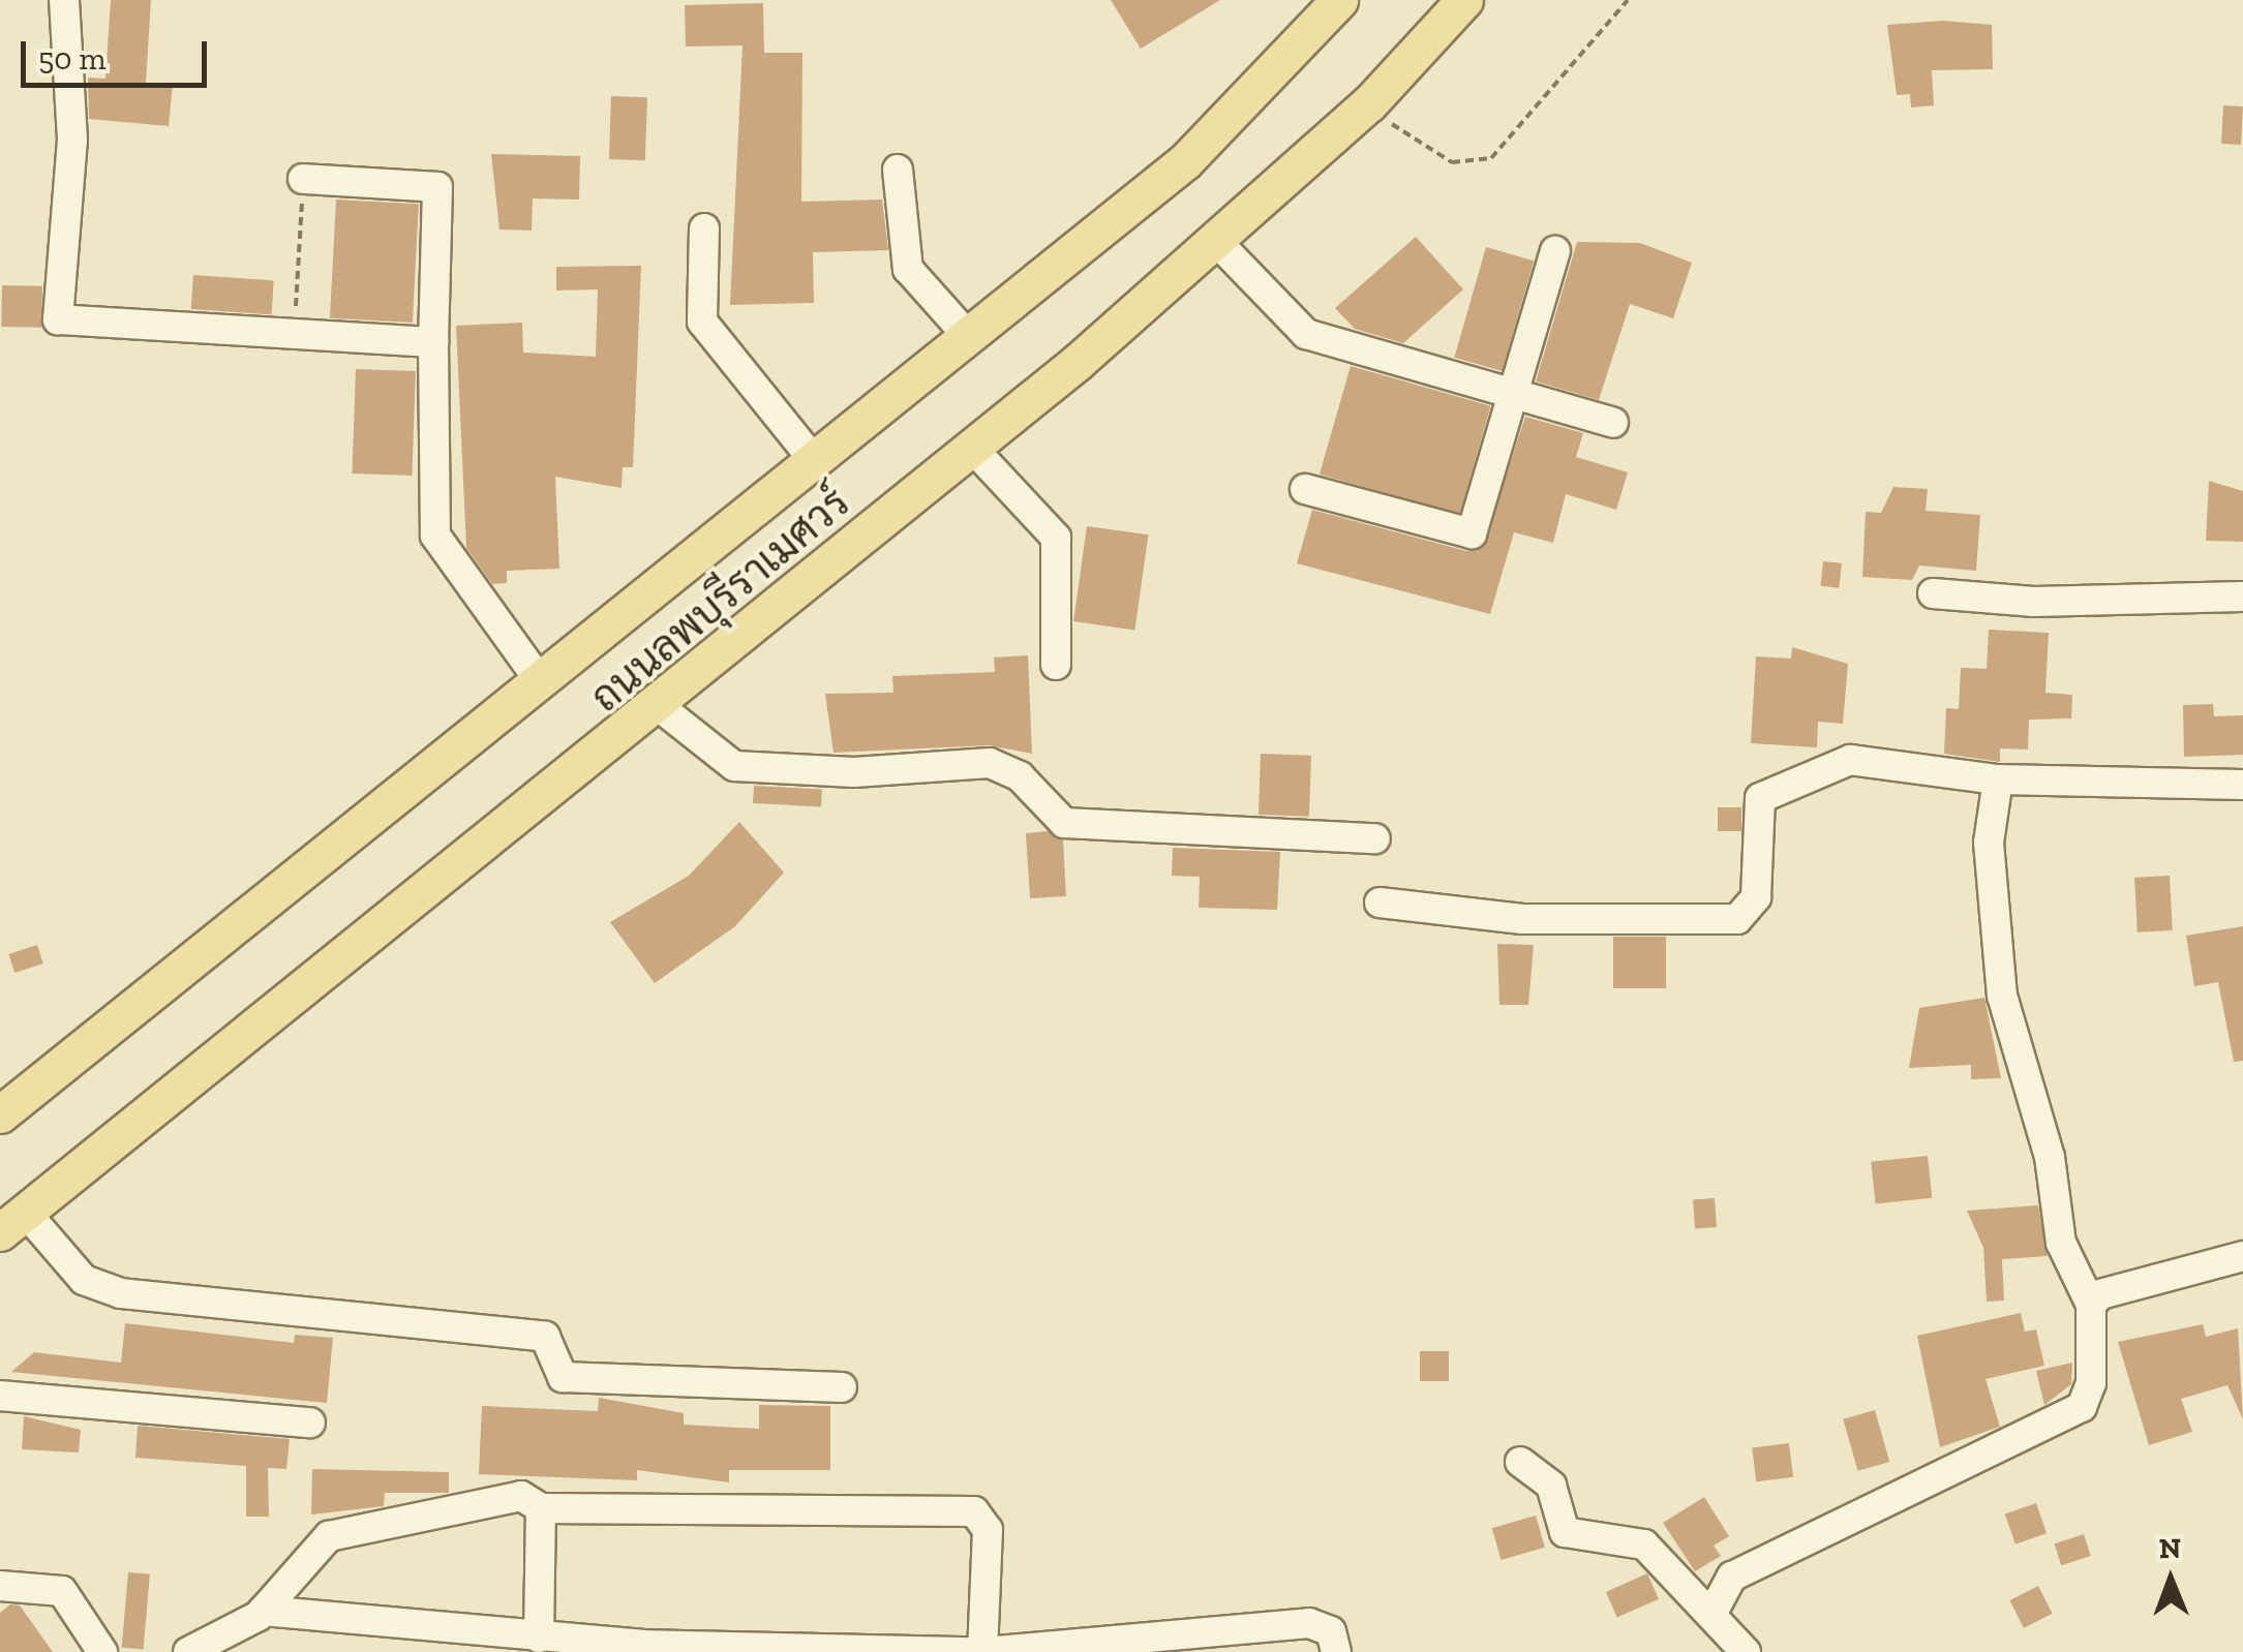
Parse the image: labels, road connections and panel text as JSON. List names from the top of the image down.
{
  "streets": {
    "main road": ["ถนนลพบุรีราเมศวร์"]
  },
  "scale_bar": "50 m",
  "north": "top"
}
